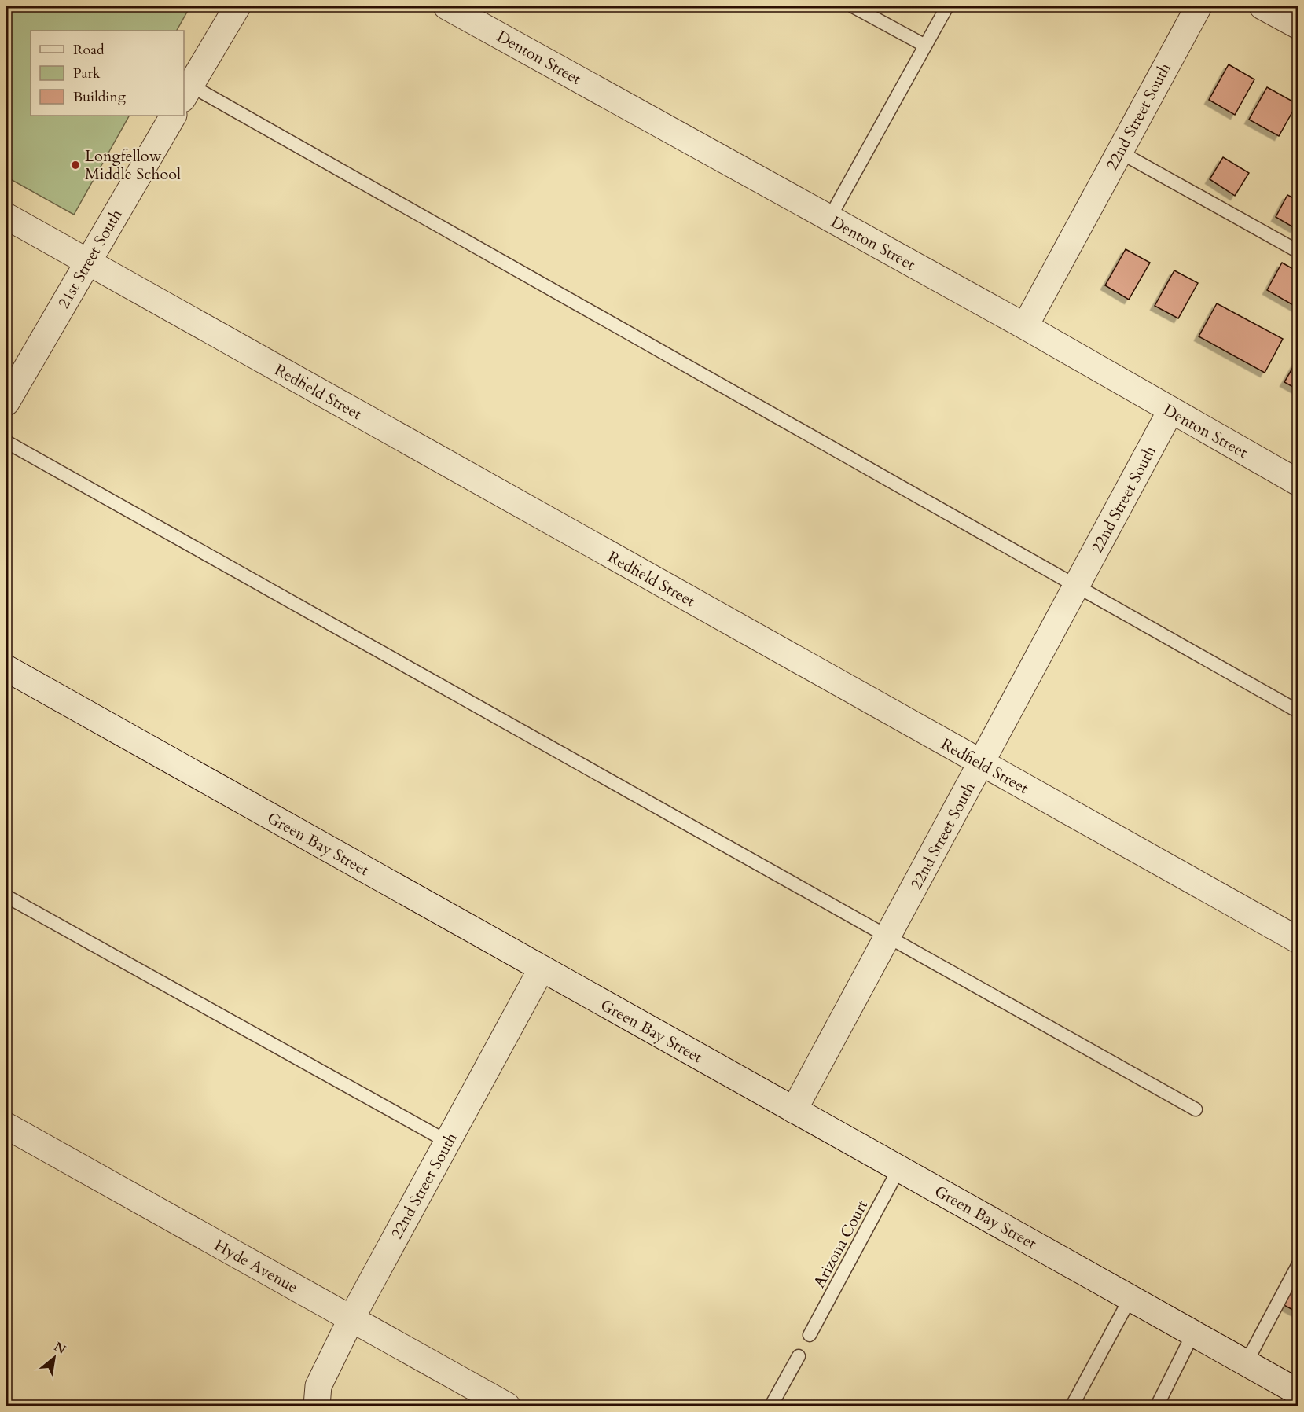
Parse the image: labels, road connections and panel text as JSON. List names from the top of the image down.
{
  "streets": {
    "street": [
      "Denton Street",
      "22nd Street South",
      "21st Street South",
      "Redfield Street",
      "Green Bay Street",
      "Hyde Avenue"
    ],
    "lane": ["Arizona Court"]
  },
  "crossings": [
    ["Denton Street", "22nd Street South"],
    ["22nd Street South", "Redfield Street"],
    ["22nd Street South", "Green Bay Street"],
    ["22nd Street South", "Hyde Avenue"],
    ["21st Street South", "Redfield Street"],
    ["Green Bay Street", "Arizona Court"]
  ],
  "places": ["Longfellow Middle School"],
  "legend": ["Road", "Park", "Building"],
  "north": "top right"
}
